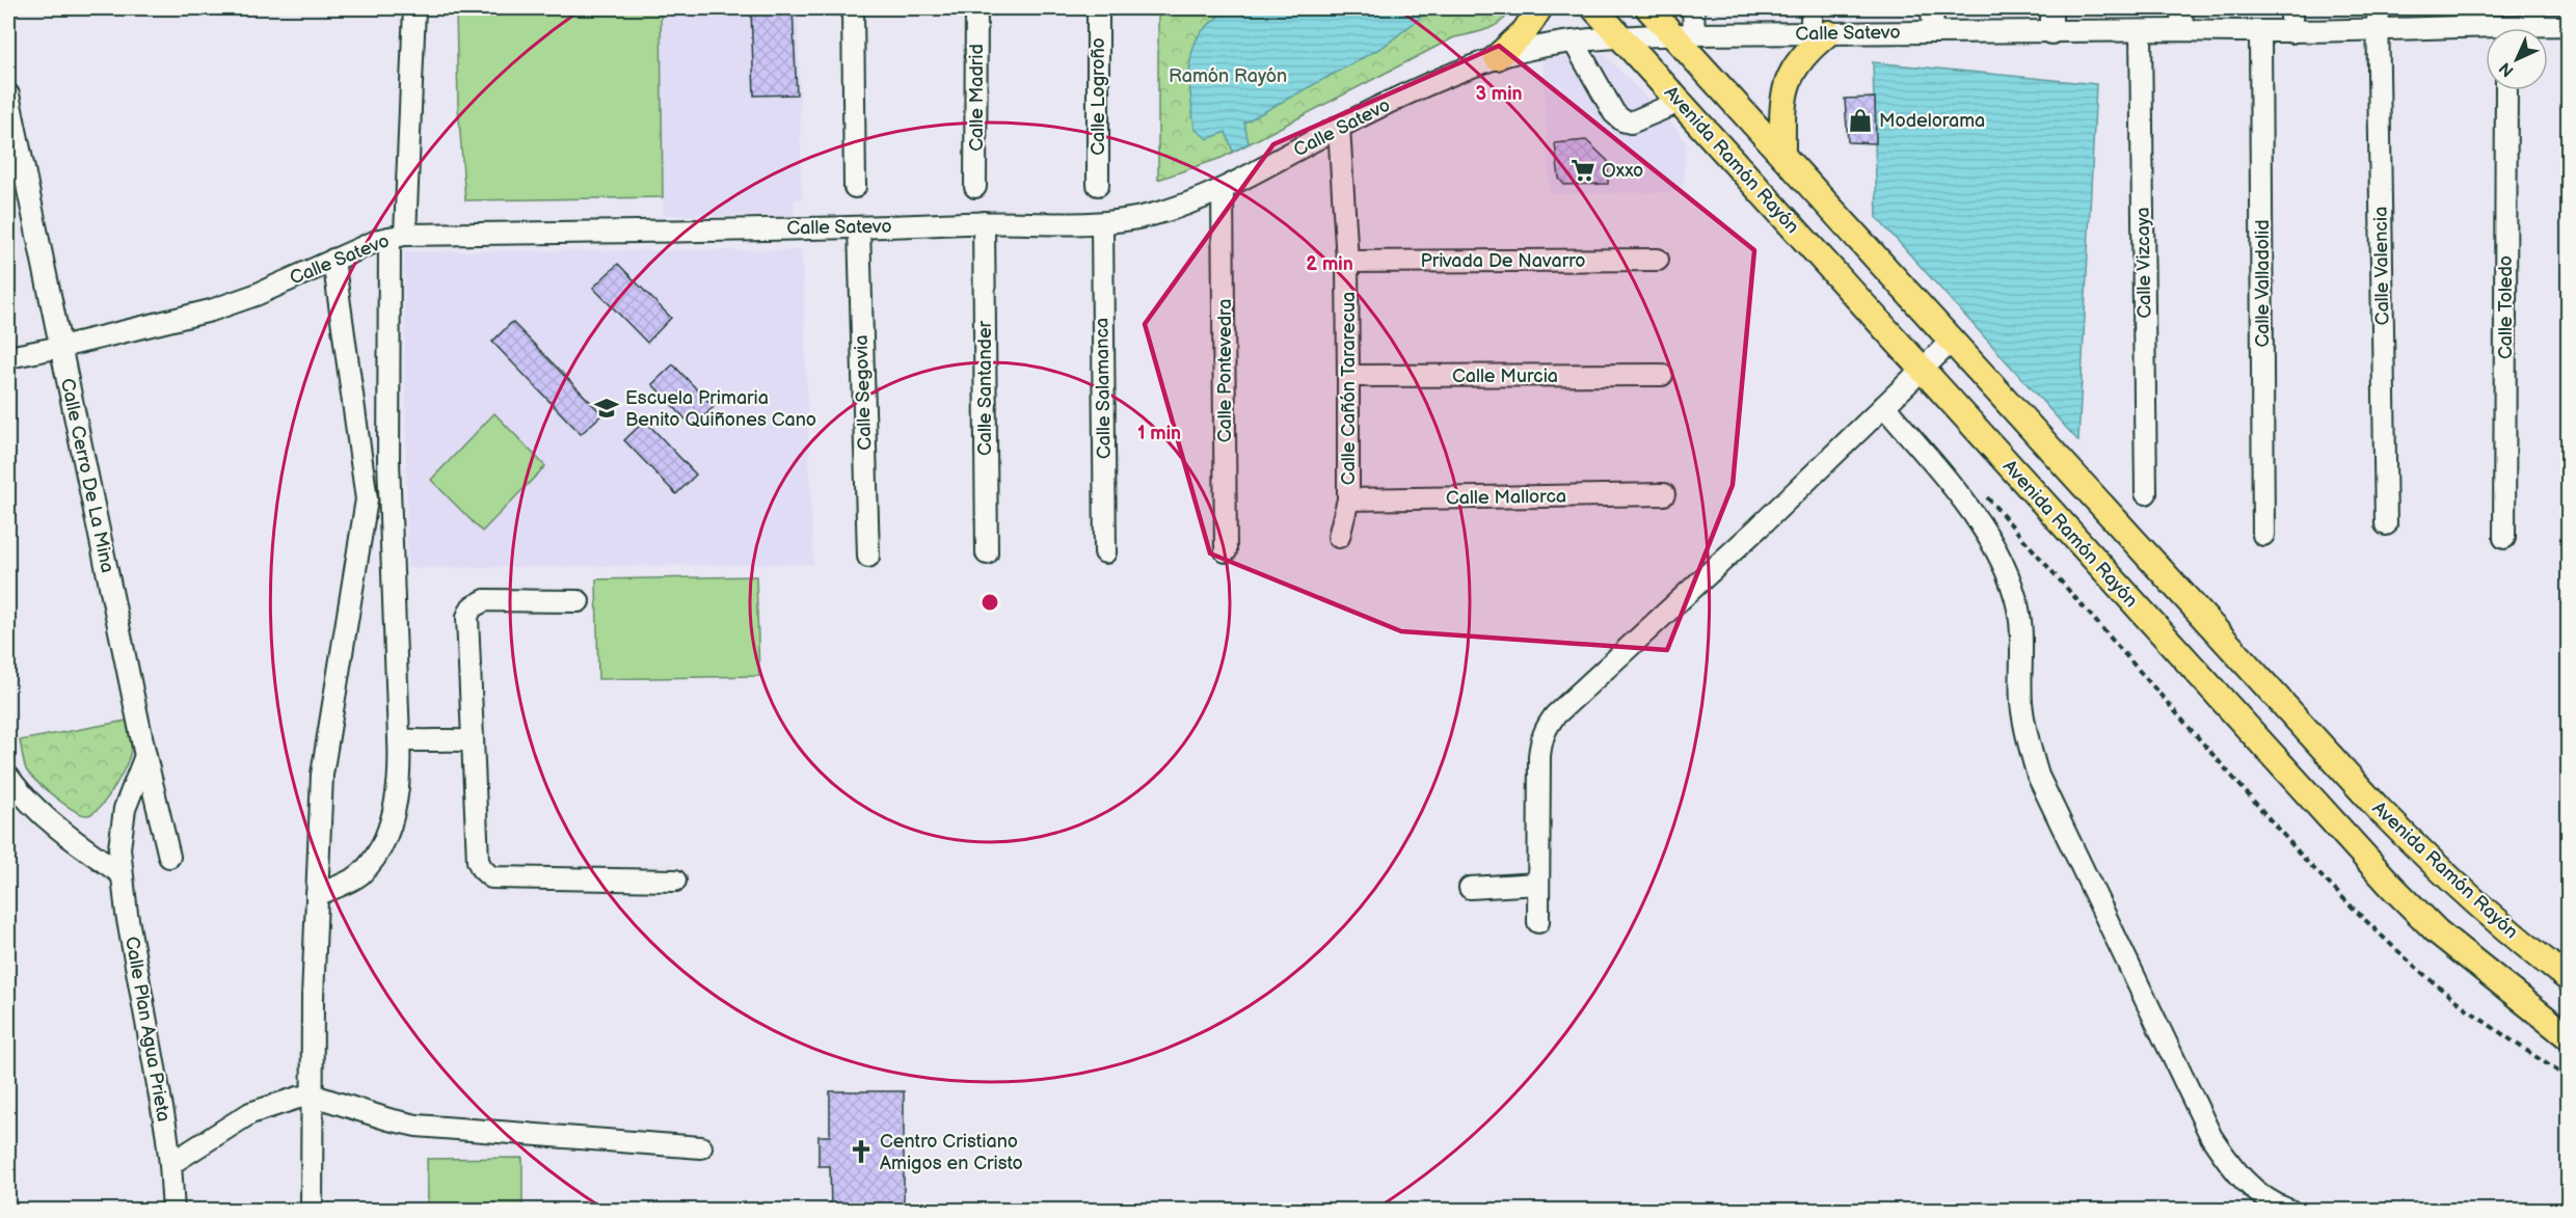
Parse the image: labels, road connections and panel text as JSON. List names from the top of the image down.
{
  "streets": {
    "main road": ["Avenida Ramón Rayón"],
    "street": [
      "Calle Satevo",
      "Calle Logroño",
      "Calle Madrid",
      "Privada De Navarro",
      "Calle Vizcaya",
      "Calle Valencia",
      "Calle Valladolid",
      "Calle Toledo",
      "Calle Pontevedra",
      "Calle Murcia",
      "Calle Santander",
      "Calle Salamanca",
      "Calle Cañón Tararecua",
      "Calle Segovia",
      "Calle Cerro De La Mina",
      "Calle Mallorca",
      "Calle Plan Agua Prieta"
    ]
  },
  "crossings": [
    ["Calle Satevo", "Avenida Ramón Rayón"],
    ["Calle Satevo", "Calle Vizcaya"],
    ["Calle Satevo", "Calle Valencia"],
    ["Calle Satevo", "Calle Valladolid"],
    ["Calle Satevo", "Calle Pontevedra"],
    ["Calle Satevo", "Calle Santander"],
    ["Calle Satevo", "Calle Salamanca"],
    ["Calle Satevo", "Calle Cañón Tararecua"],
    ["Calle Satevo", "Calle Segovia"],
    ["Calle Satevo", "Calle Cerro De La Mina"],
    ["Privada De Navarro", "Calle Cañón Tararecua"],
    ["Calle Murcia", "Calle Cañón Tararecua"],
    ["Calle Cañón Tararecua", "Calle Mallorca"],
    ["Calle Cerro De La Mina", "Calle Plan Agua Prieta"]
  ],
  "parks": ["Ramón Rayón"],
  "places": {
    "shop": ["Modelorama"],
    "supermarket": ["Oxxo"],
    "school or university": ["Escuela Primaria Benito Quiñones Cano"],
    "church": ["Centro Cristiano Amigos en Cristo"]
  },
  "north": "bottom left",
  "rings": ["3 min", "2 min", "1 min"]
}
